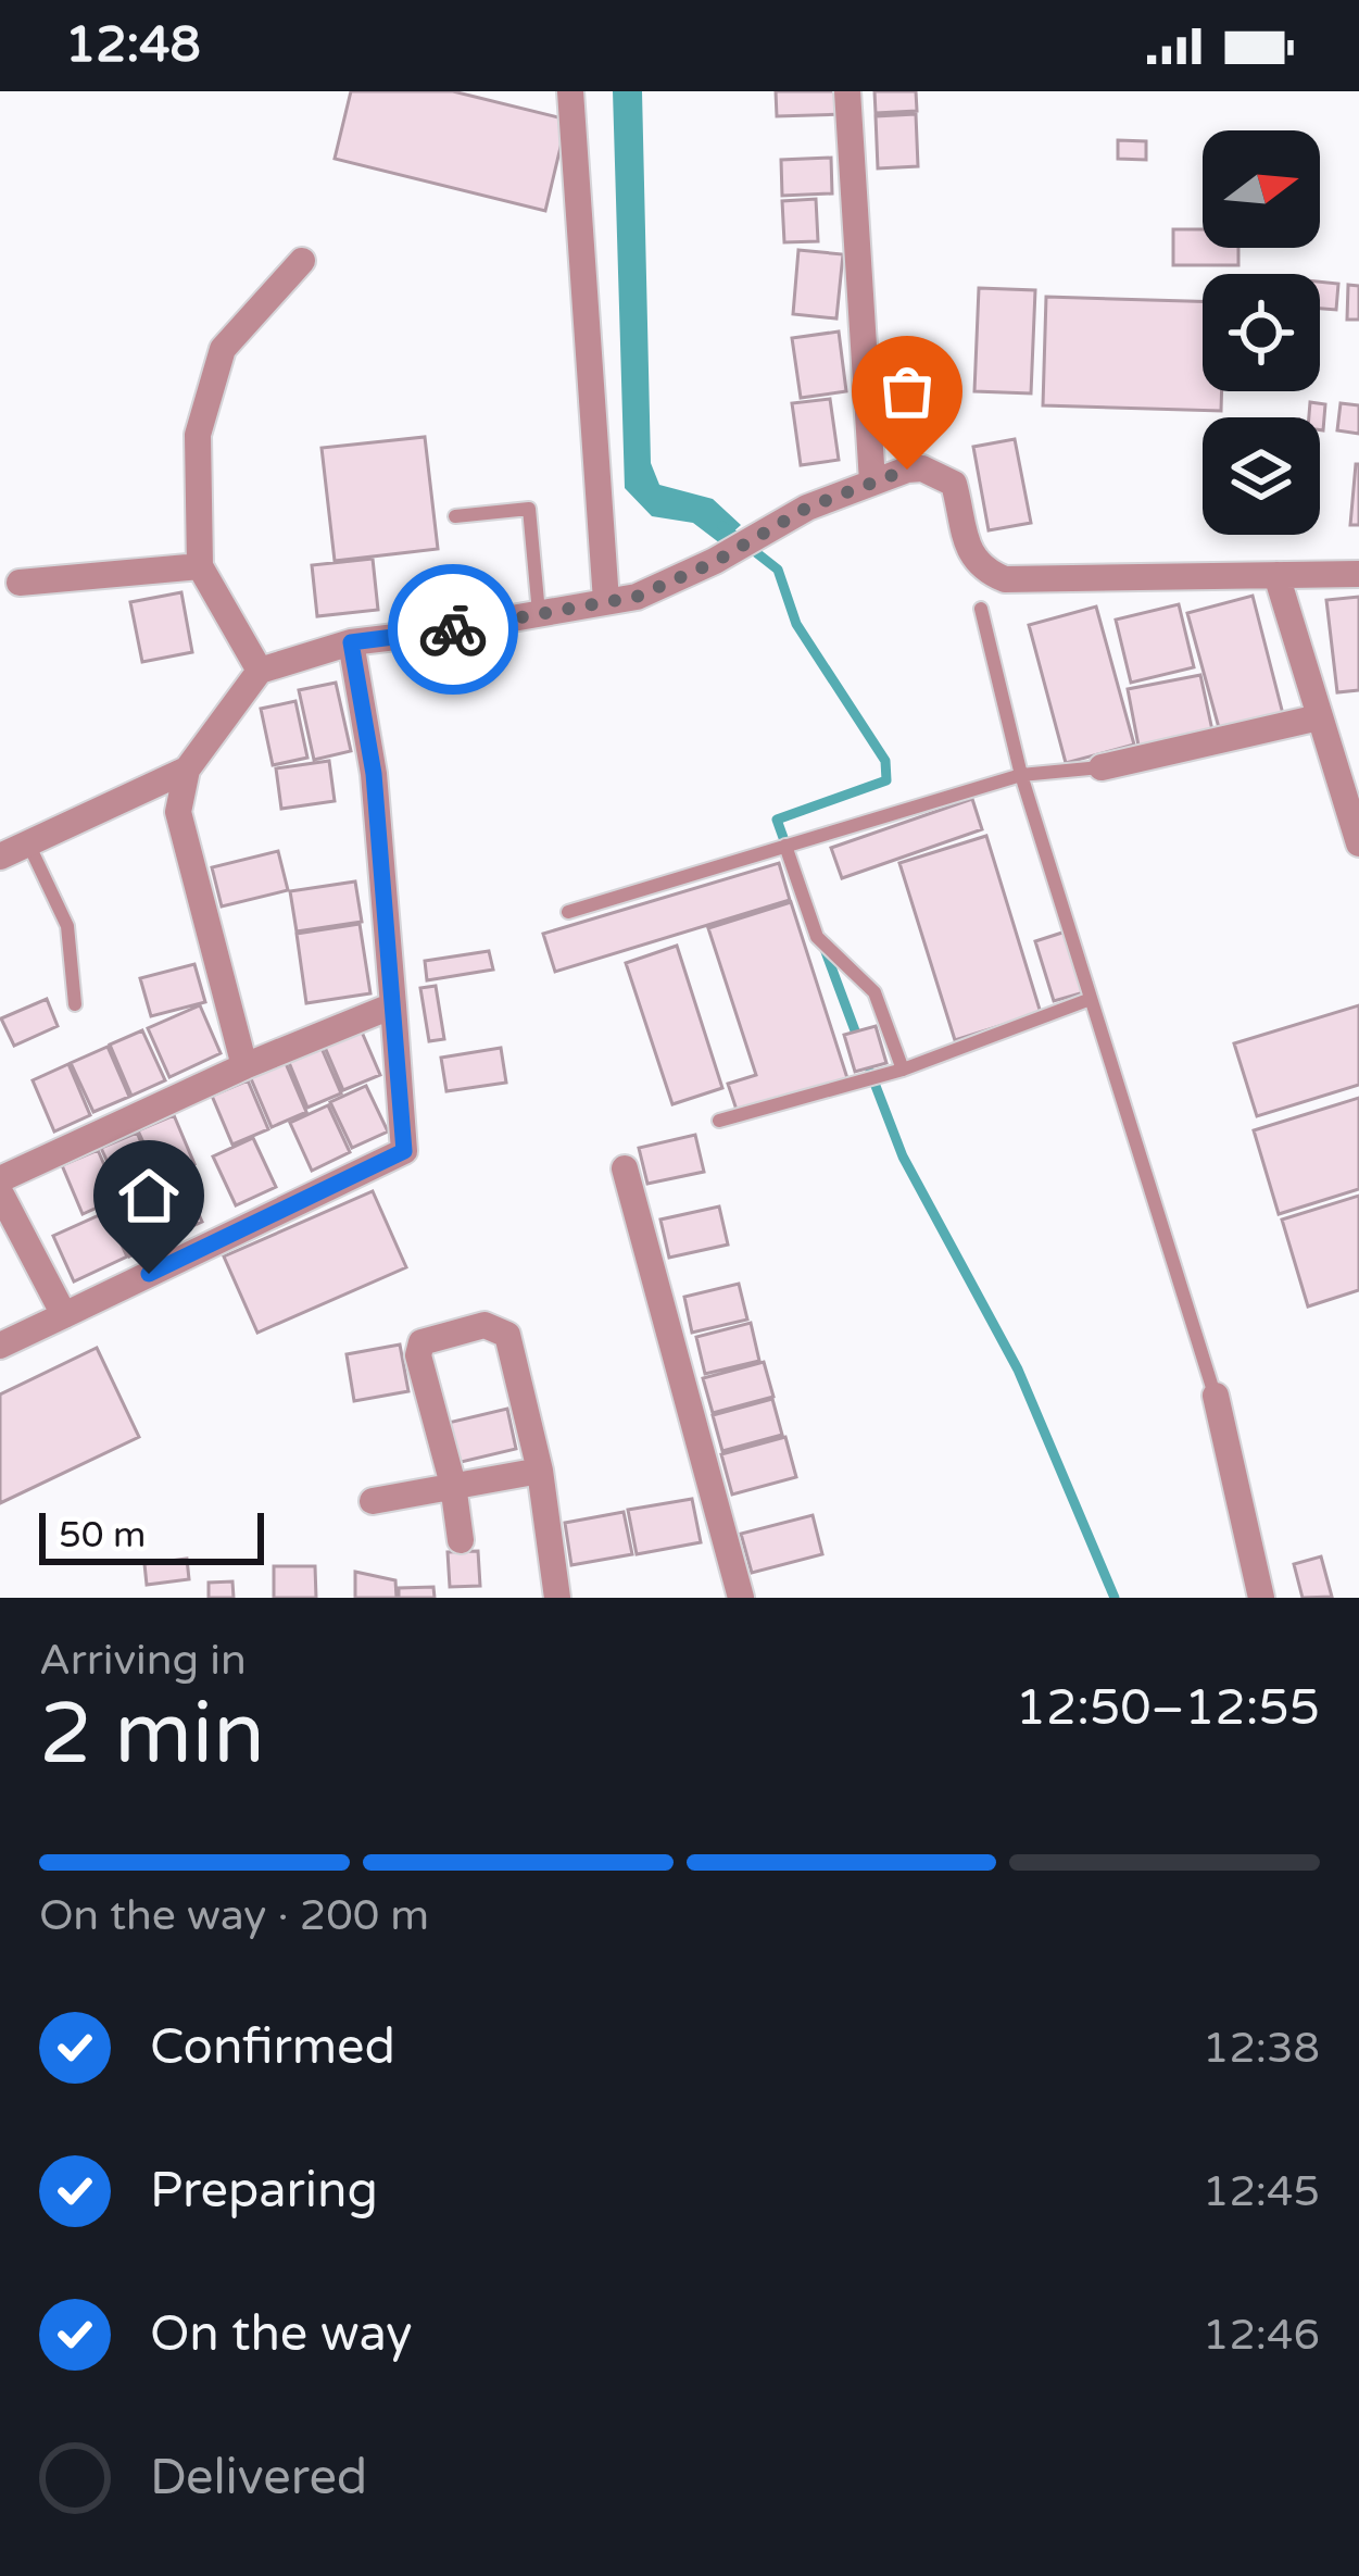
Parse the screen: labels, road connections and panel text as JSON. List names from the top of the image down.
{
  "scale_bar": "50 m",
  "north": "right",
  "page": {
    "status": "12:48",
    "scale": "50 m",
    "heading": ["2 min", "Arriving in", "12:50–12:55"],
    "bar": "On the way · 200 m",
    "list": [
      ["Confirmed", "12:38"],
      ["Preparing", "12:45"],
      ["On the way", "12:46"],
      "Delivered"
    ]
  }
}
